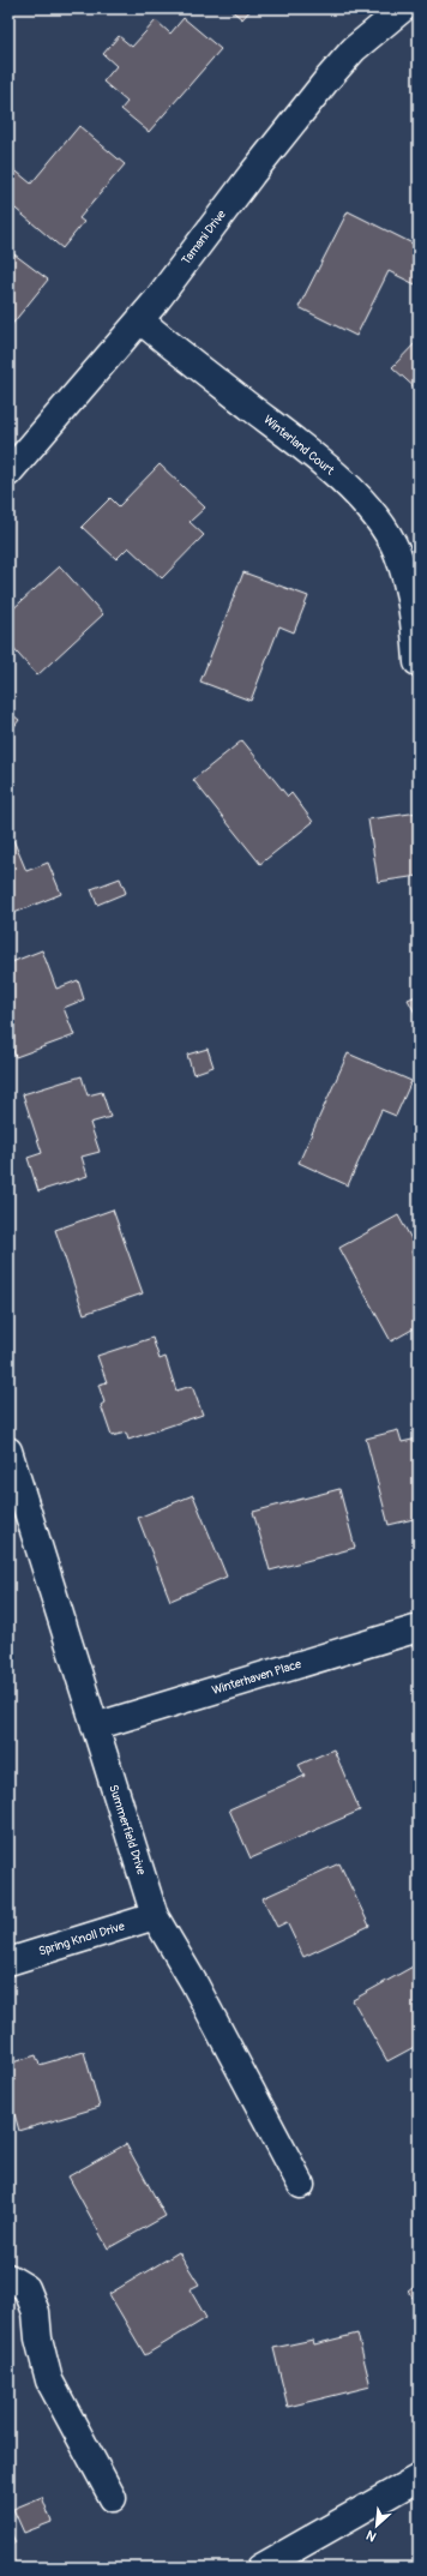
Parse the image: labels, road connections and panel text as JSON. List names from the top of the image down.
{
  "streets": {
    "street": [
      "Tamani Drive",
      "Winterland Court",
      "Winterhaven Place",
      "Summerfield Drive",
      "Spring Knoll Drive"
    ]
  },
  "crossings": [
    ["Tamani Drive", "Winterland Court"],
    ["Winterhaven Place", "Summerfield Drive"],
    ["Summerfield Drive", "Spring Knoll Drive"]
  ],
  "north": "bottom left"
}
